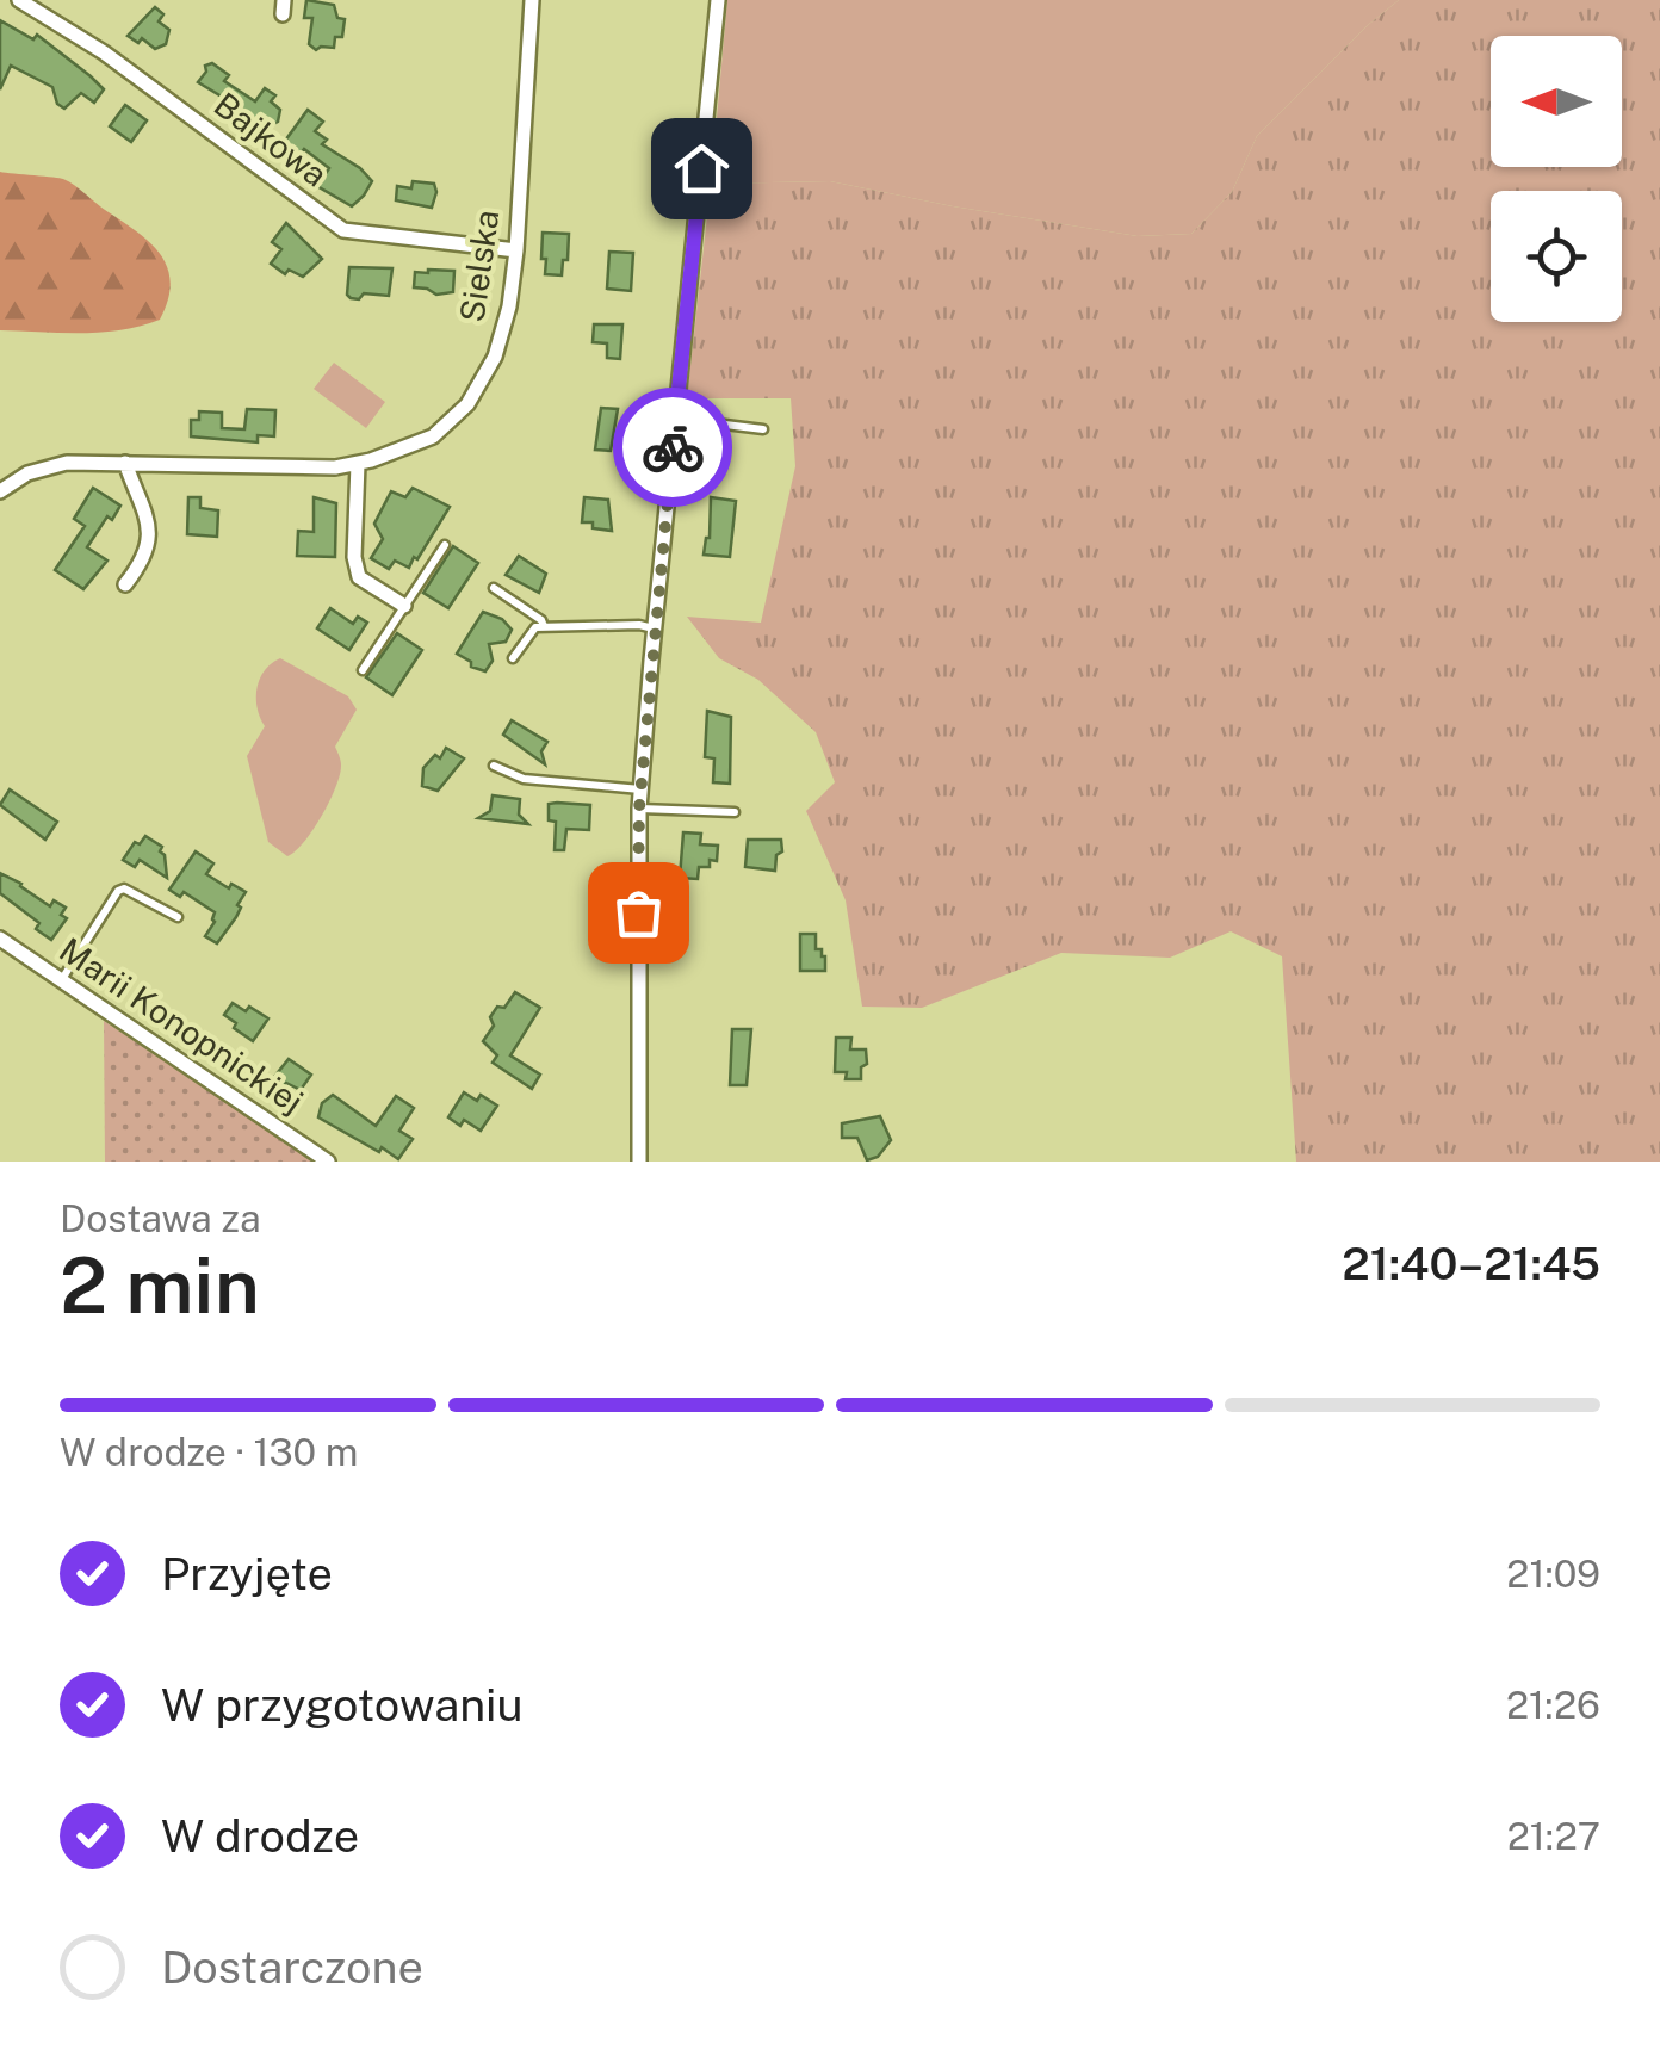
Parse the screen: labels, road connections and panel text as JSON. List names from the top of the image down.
{
  "streets": {
    "street": ["Bajkowa", "Sielska", "Marii Konopnickiej"]
  },
  "crossings": [
    ["Bajkowa", "Sielska"]
  ],
  "north": "left",
  "page": {
    "heading": ["2 min", "Dostawa za", "21:40–21:45"],
    "bar": "W drodze · 130 m",
    "list": [
      ["Przyjęte", "21:09"],
      ["W przygotowaniu", "21:26"],
      ["W drodze", "21:27"],
      "Dostarczone"
    ]
  }
}
